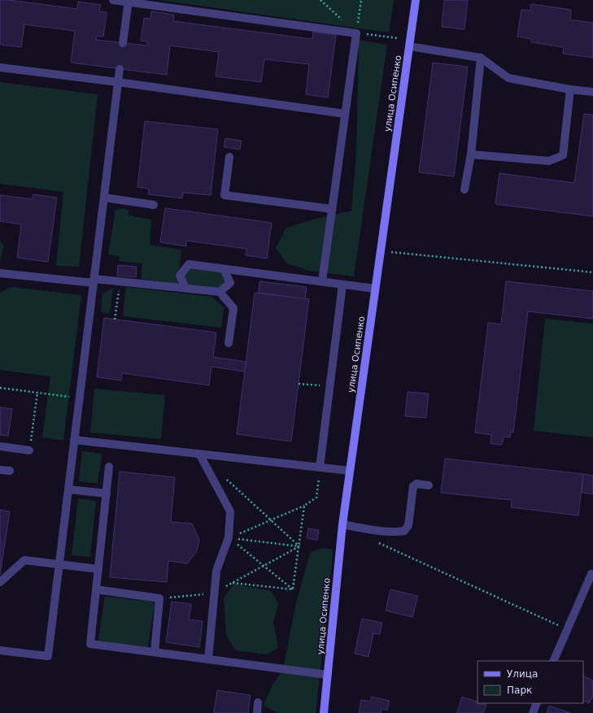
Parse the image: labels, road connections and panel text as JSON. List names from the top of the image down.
{
  "streets": {
    "street": ["улица Осипенко"]
  },
  "legend": ["Улица", "Парк"]
}
